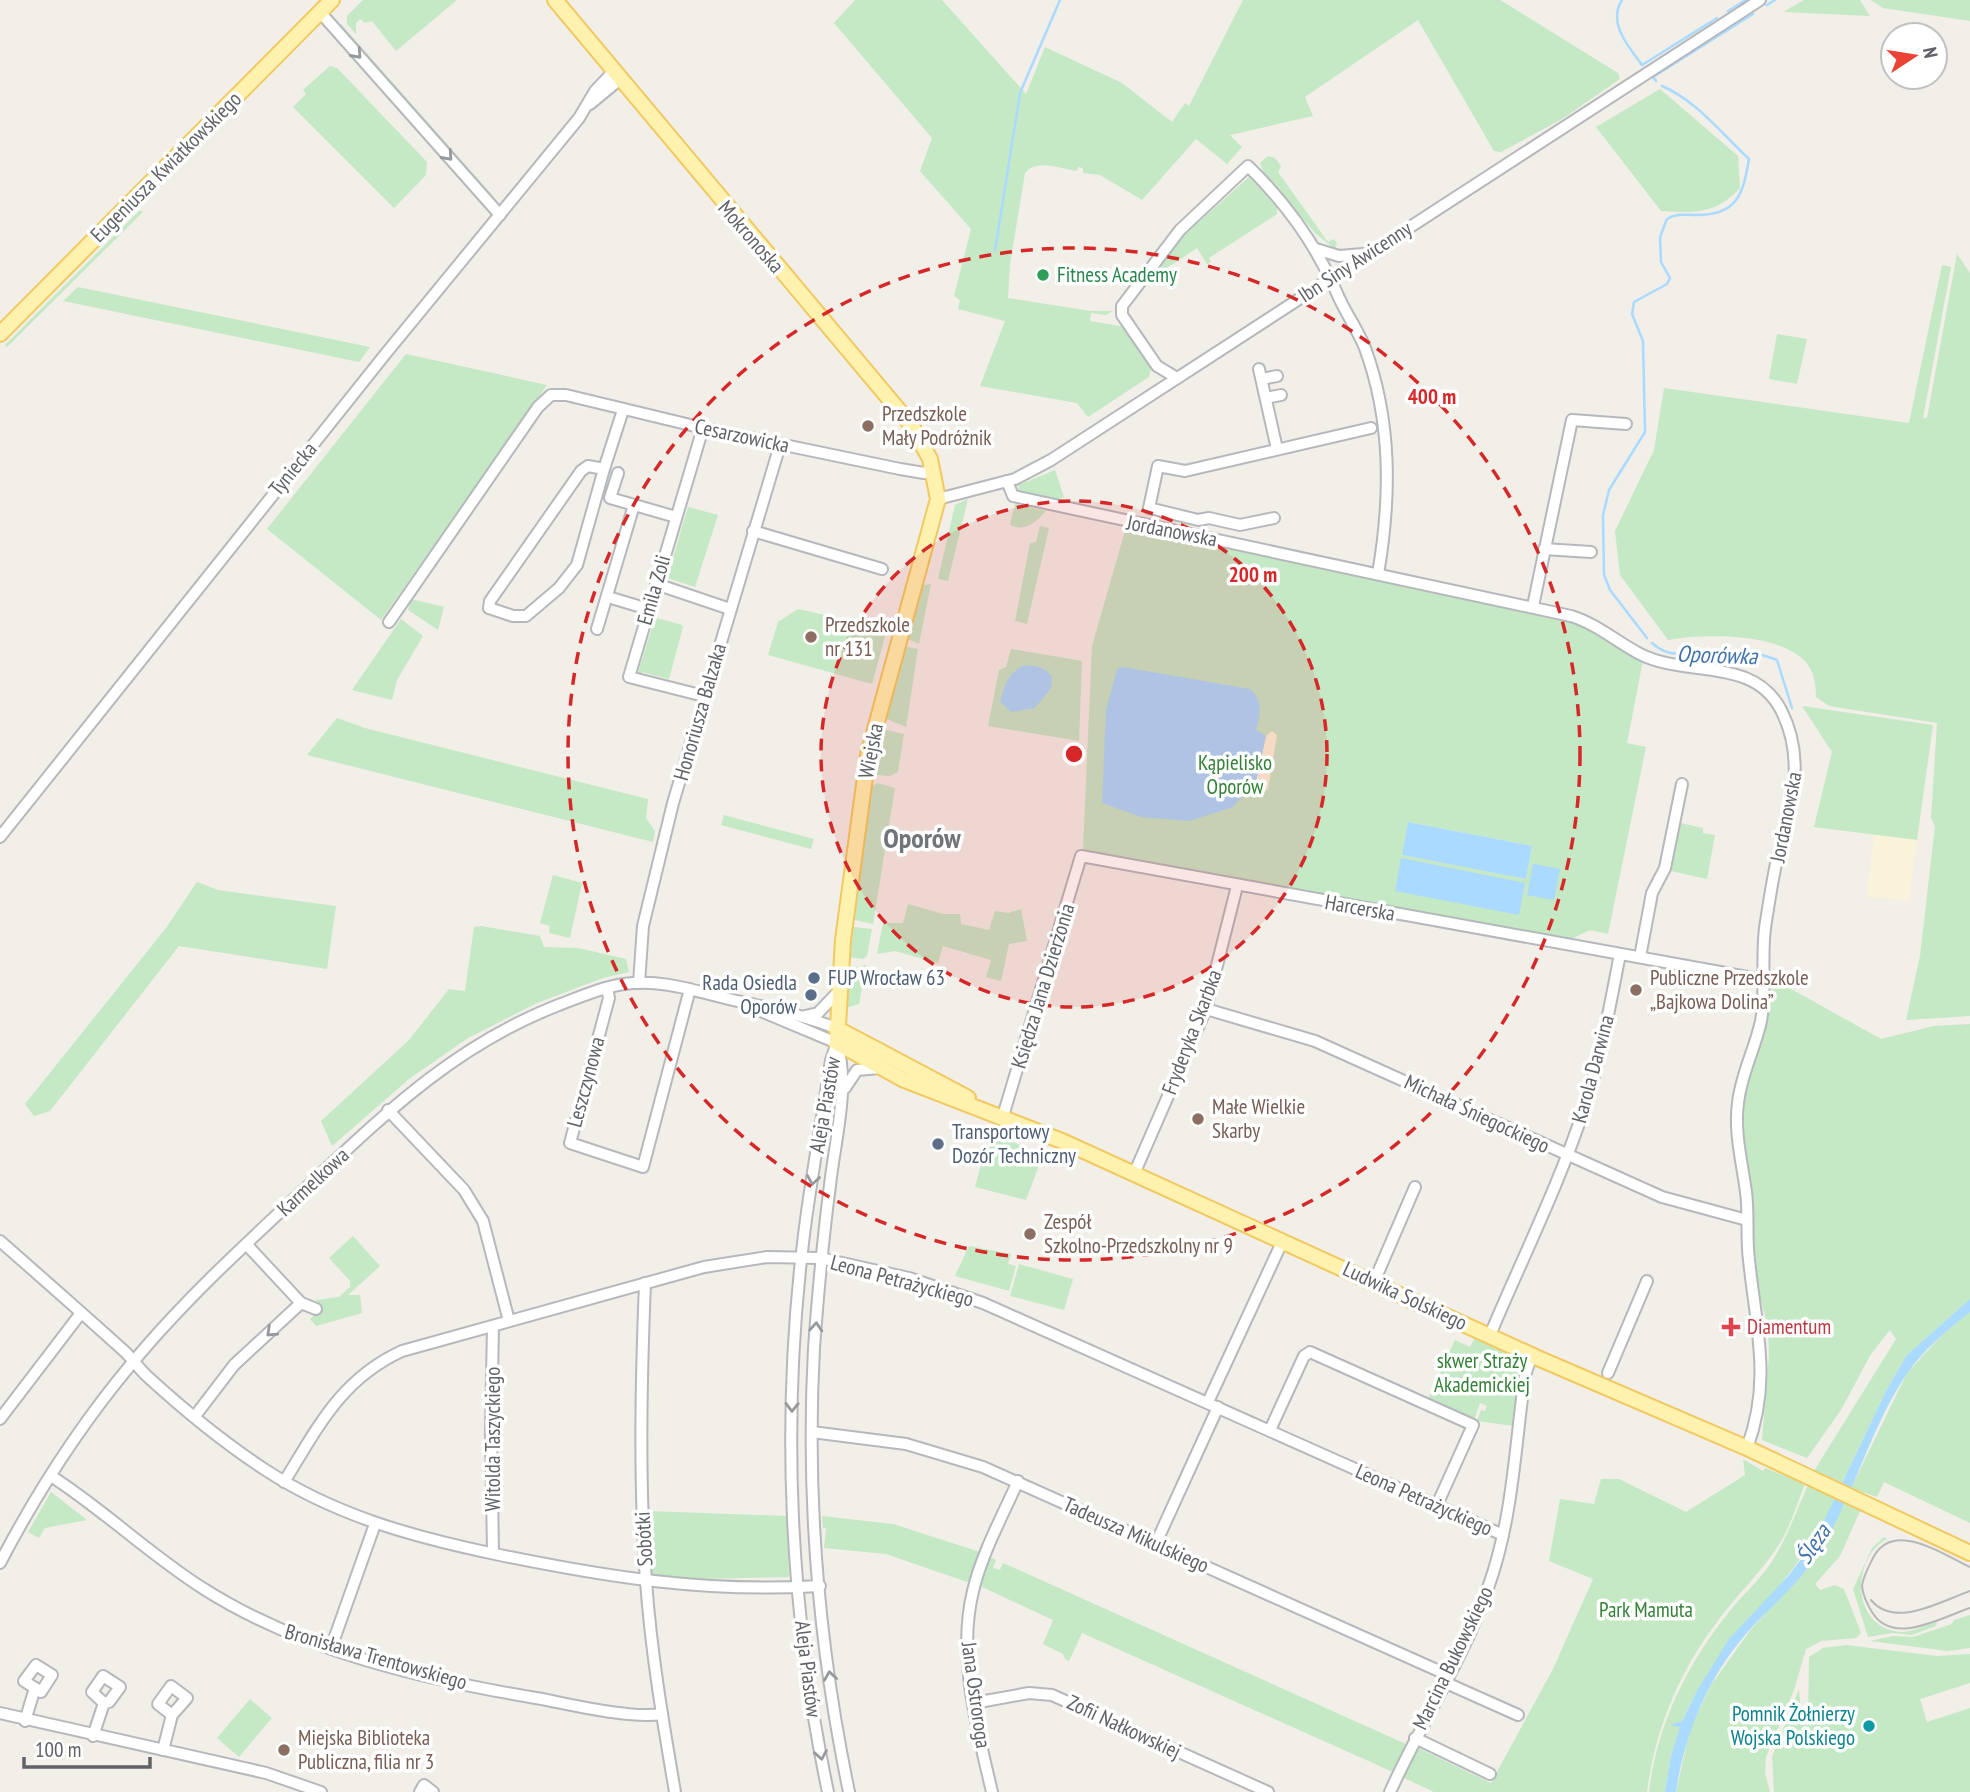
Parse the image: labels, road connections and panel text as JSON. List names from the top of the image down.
{
  "streets": {
    "main road": [
      "Eugeniusza Kwiatkowskiego",
      "Mokronoska",
      "Wiejska",
      "Ludwika Solskiego"
    ],
    "street": [
      "Ibn Siny Awicenny",
      "Cesarzowicka",
      "Tyniecka",
      "Jordanowska",
      "Emila Zoli",
      "Honoriusza Balzaka",
      "Harcerska",
      "Księdza Jana Dzierżonia",
      "Fryderyka Skarbka",
      "Karola Darwina",
      "Leszczynowa",
      "Aleja Piastów",
      "Michała Śniegockiego",
      "Karmelkowa",
      "Leona Petrażyckiego",
      "Witolda Taszyckiego",
      "Tadeusza Mikulskiego",
      "Sobótki",
      "Bronisława Trentowskiego",
      "Marcina Bukowskiego",
      "Jana Ostroroga",
      "Zofii Nałkowskiej"
    ]
  },
  "crossings": [
    ["Mokronoska", "Cesarzowicka"],
    ["Mokronoska", "Tyniecka"],
    ["Mokronoska", "Wiejska"],
    ["Ibn Siny Awicenny", "Jordanowska"],
    ["Ibn Siny Awicenny", "Wiejska"],
    ["Cesarzowicka", "Emila Zoli"],
    ["Cesarzowicka", "Honoriusza Balzaka"],
    ["Cesarzowicka", "Wiejska"],
    ["Jordanowska", "Harcerska"],
    ["Jordanowska", "Michała Śniegockiego"],
    ["Jordanowska", "Ludwika Solskiego"],
    ["Emila Zoli", "Honoriusza Balzaka"],
    ["Honoriusza Balzaka", "Karmelkowa"],
    ["Wiejska", "Aleja Piastów"],
    ["Wiejska", "Karmelkowa"],
    ["Wiejska", "Ludwika Solskiego"],
    ["Harcerska", "Księdza Jana Dzierżonia"],
    ["Harcerska", "Fryderyka Skarbka"],
    ["Harcerska", "Karola Darwina"],
    ["Księdza Jana Dzierżonia", "Ludwika Solskiego"],
    ["Fryderyka Skarbka", "Michała Śniegockiego"],
    ["Fryderyka Skarbka", "Ludwika Solskiego"],
    ["Karola Darwina", "Michała Śniegockiego"],
    ["Karola Darwina", "Ludwika Solskiego"],
    ["Leszczynowa", "Karmelkowa"],
    ["Aleja Piastów", "Karmelkowa"],
    ["Aleja Piastów", "Leona Petrażyckiego"],
    ["Aleja Piastów", "Ludwika Solskiego"],
    ["Aleja Piastów", "Tadeusza Mikulskiego"],
    ["Karmelkowa", "Ludwika Solskiego"],
    ["Karmelkowa", "Bronisława Trentowskiego"],
    ["Leona Petrażyckiego", "Witolda Taszyckiego"],
    ["Leona Petrażyckiego", "Sobótki"],
    ["Leona Petrażyckiego", "Marcina Bukowskiego"],
    ["Ludwika Solskiego", "Marcina Bukowskiego"],
    ["Tadeusza Mikulskiego", "Marcina Bukowskiego"],
    ["Tadeusza Mikulskiego", "Jana Ostroroga"],
    ["Sobótki", "Bronisława Trentowskiego"],
    ["Jana Ostroroga", "Zofii Nałkowskiej"]
  ],
  "districts": ["Oporów"],
  "water": ["Oporówka", "Ślęza"],
  "parks": ["Kąpielisko Oporów", "skwer Straży Akademickiej", "Park Mamuta"],
  "places": {
    "other": [
      "Fitness Academy",
      "Przedszkole Mały Podróżnik",
      "Przedszkole nr 131",
      "FUP Wrocław 63",
      "Publiczne Przedszkole „Bajkowa Dolina”",
      "Rada Osiedla Oporów",
      "Małe Wielkie Skarby",
      "Transportowy Dozór Techniczny",
      "Zespół Szkolno-Przedszkolny nr 9",
      "Pomnik Żołnierzy Wojska Polskiego",
      "Miejska Biblioteka Publiczna, filia nr 3"
    ],
    "health": ["Diamentum"]
  },
  "scale_bar": "100 m",
  "north": "right",
  "rings": ["400 m", "200 m"]
}
